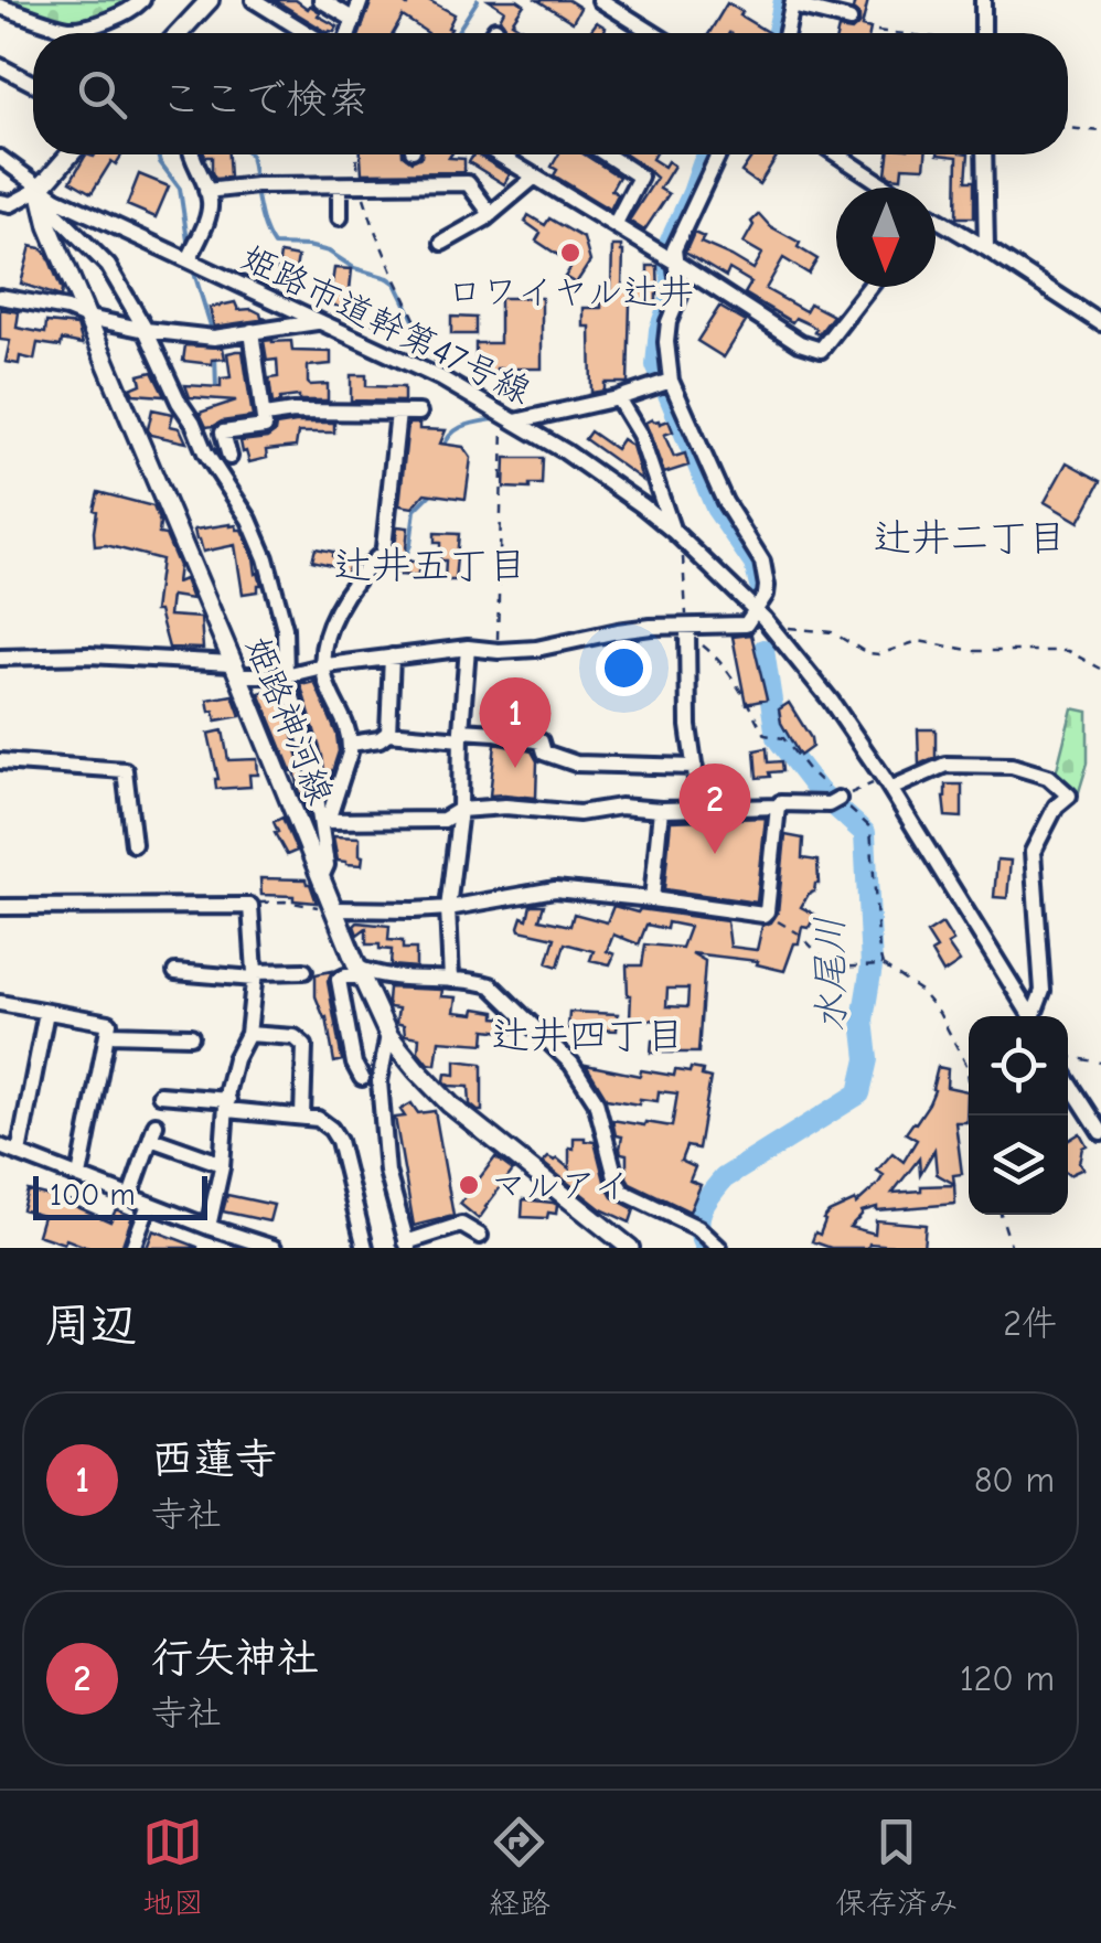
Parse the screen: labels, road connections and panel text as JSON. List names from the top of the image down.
{
  "streets": {
    "main road": ["姫路神河線"],
    "street": ["姫路市道幹第47号線"]
  },
  "crossings": [
    ["姫路市道幹第47号線", "姫路神河線"]
  ],
  "districts": ["辻井二丁目", "辻井五丁目", "辻井四丁目"],
  "water": ["水尾川"],
  "places": ["ロワイヤル辻井", "マルアイ"],
  "scale_bar": "100 m",
  "north": "bottom",
  "page": {
    "search": "ここで検索",
    "pins": ["1", "2"],
    "scale": "100 m",
    "heading": ["周辺", "2件"],
    "list": [
      {
        "mark": "1",
        "name": "西蓮寺",
        "note": "寺社",
        "value": "80 m"
      },
      {
        "mark": "2",
        "name": "行矢神社",
        "note": "寺社",
        "value": "120 m"
      }
    ],
    "nav": ["地図", "経路", "保存済み"]
  }
}
